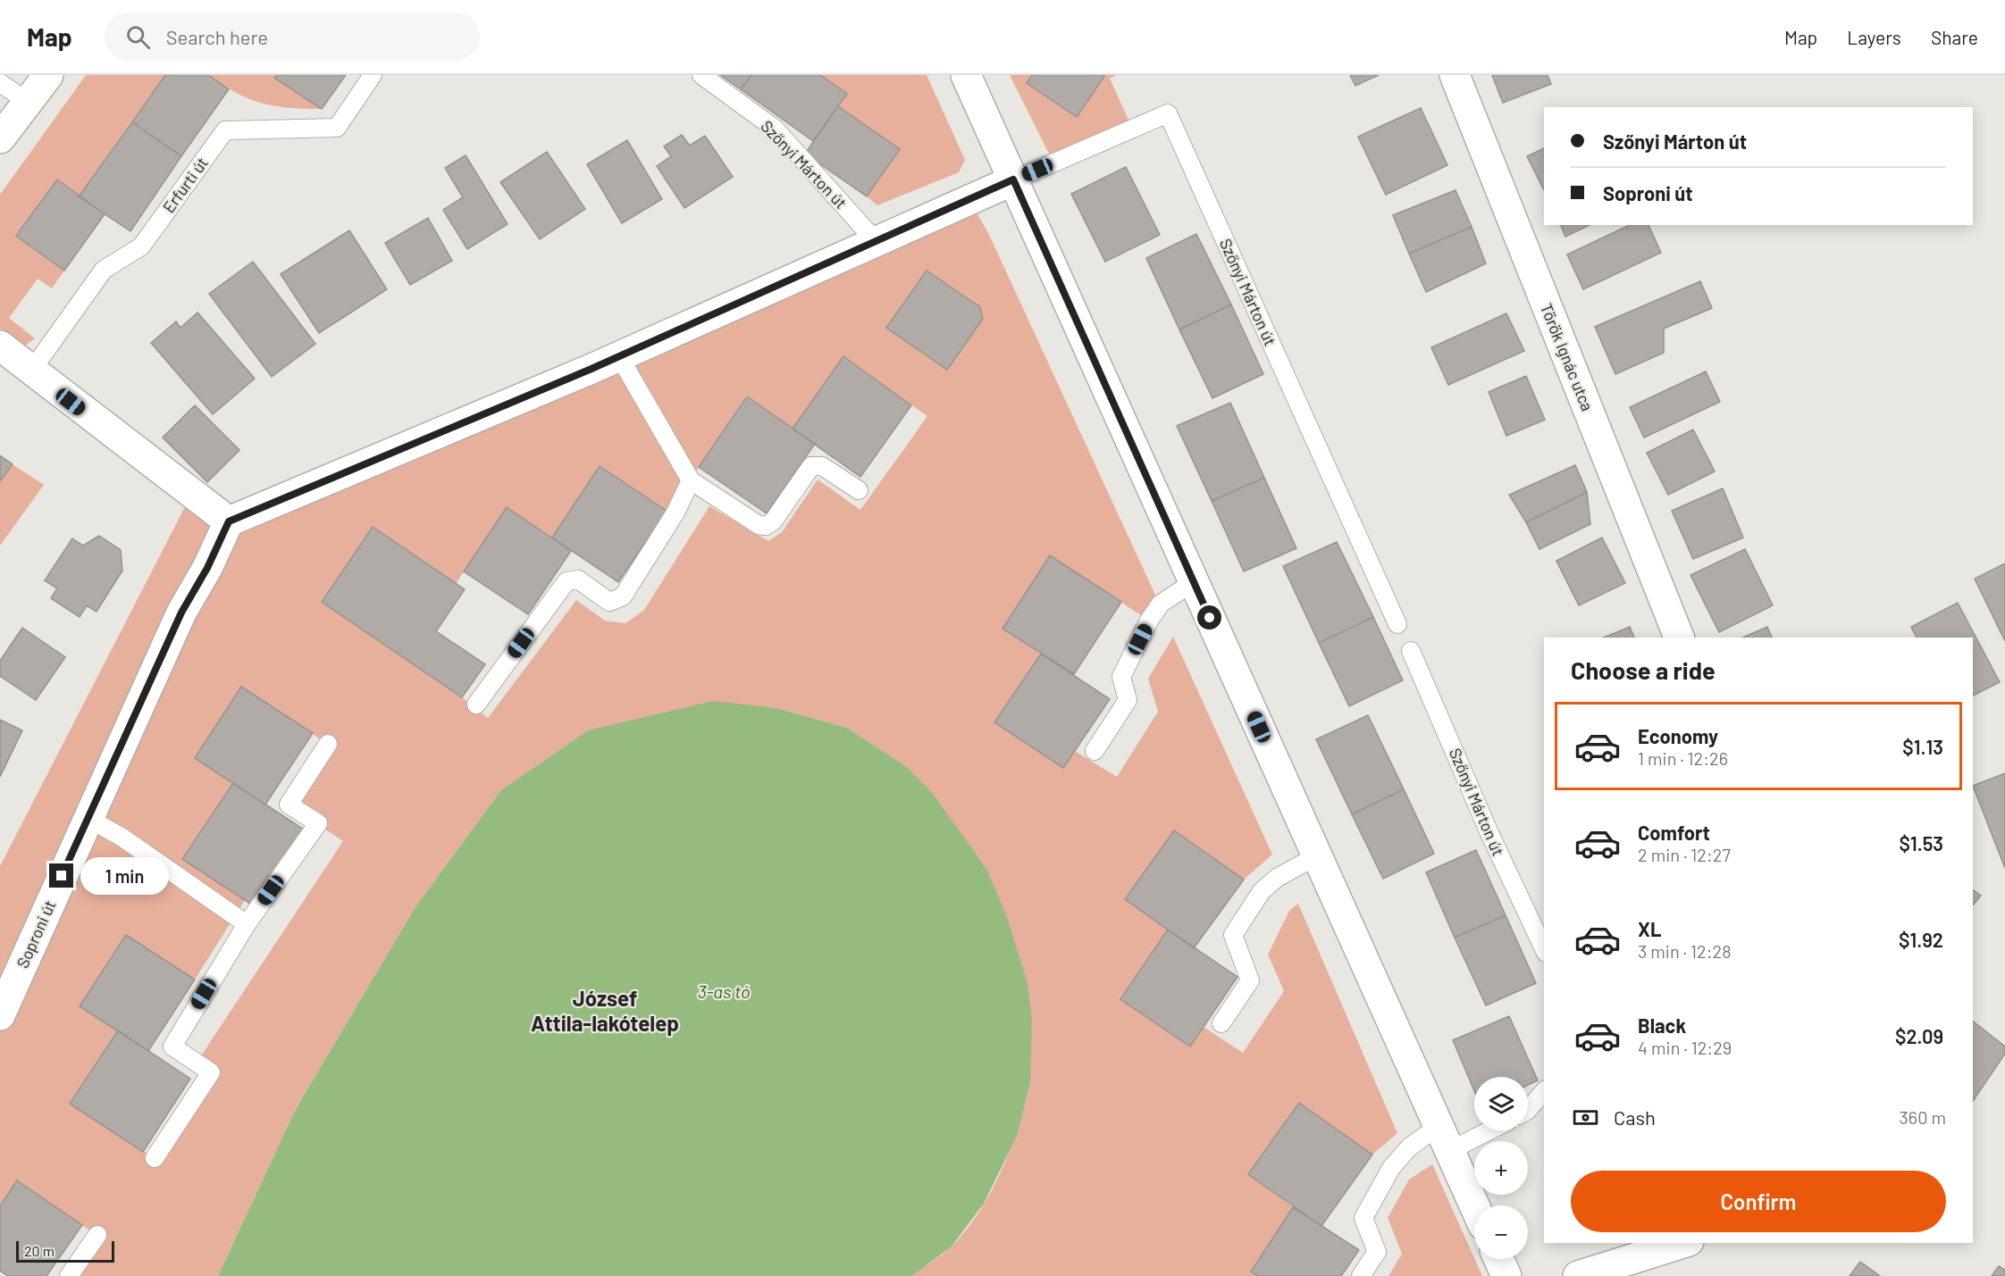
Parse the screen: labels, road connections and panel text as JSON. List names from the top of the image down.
{
  "streets": {
    "street": ["Török Ignác utca", "Soproni út"],
    "lane": ["Szőnyi Márton út", "Erfurti út"]
  },
  "districts": ["József Attila-lakótelep"],
  "water": ["3-as tó"],
  "scale_bar": "20 m",
  "page": {
    "header": "Map",
    "search": "Search here",
    "nav": ["Map", "Layers", "Share"],
    "banner": ["Szőnyi Márton út", "Soproni út"],
    "heading": "Choose a ride",
    "list": [
      {
        "name": "Economy",
        "note": "1 min · 12:26",
        "value": "$1.13"
      },
      {
        "name": "Comfort",
        "note": "2 min · 12:27",
        "value": "$1.53"
      },
      {
        "name": "XL",
        "note": "3 min · 12:28",
        "value": "$1.92"
      },
      {
        "name": "Black",
        "note": "4 min · 12:29",
        "value": "$2.09"
      }
    ],
    "bubble": "1 min",
    "map_buttons": ["+", "−"],
    "pay": ["Cash", "360 m"],
    "buttons": "Confirm",
    "scale": "20 m"
  }
}
